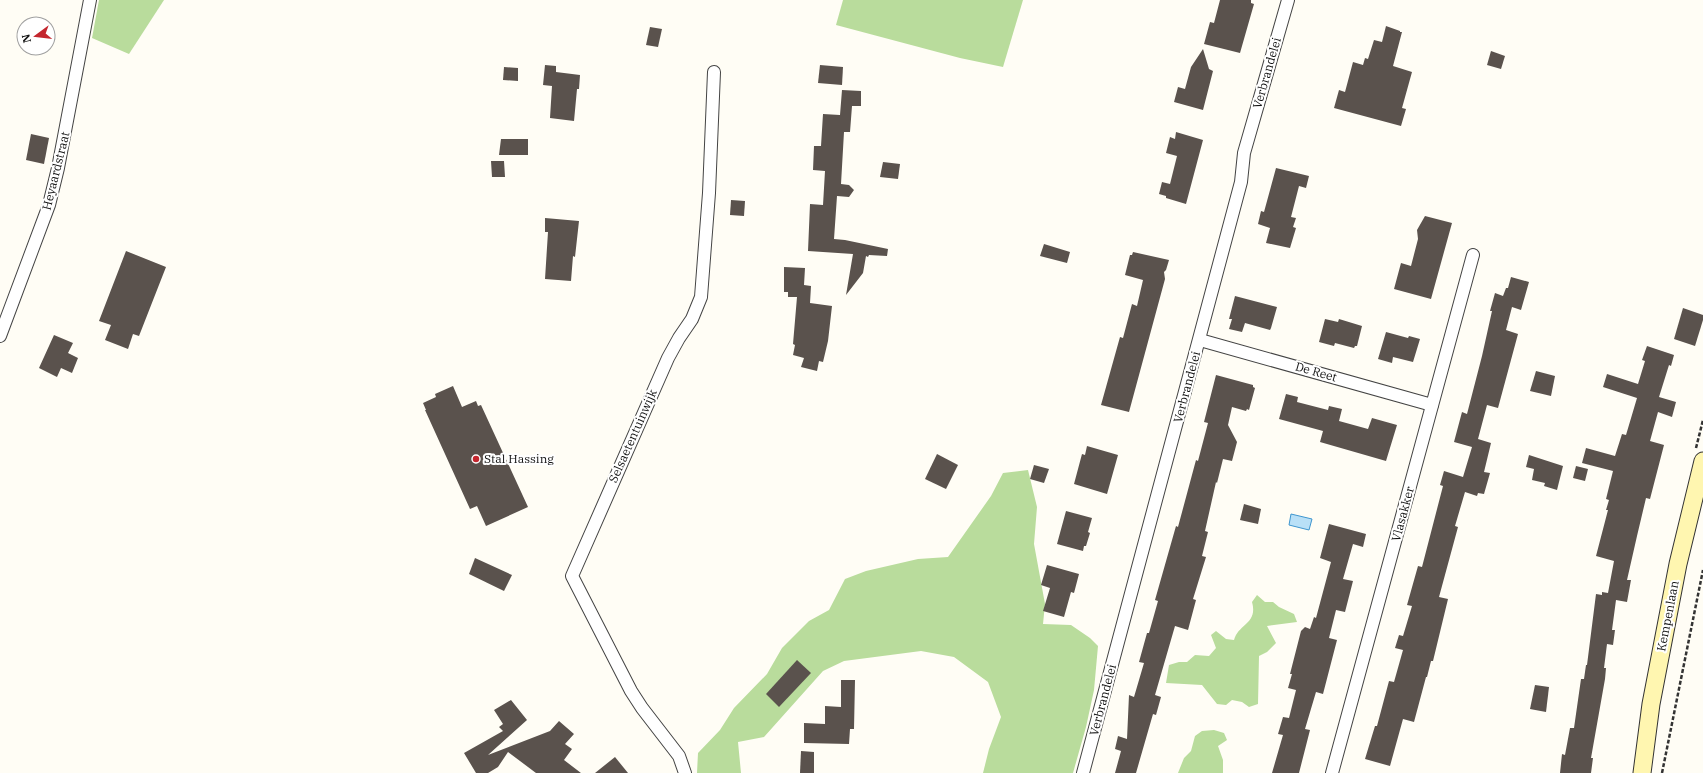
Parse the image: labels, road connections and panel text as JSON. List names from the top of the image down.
{
  "streets": {
    "main road": ["Kempenlaan"],
    "street": [
      "Verbrandelei",
      "Heyaardstraat",
      "De Reet",
      "Selsaetentuinwijk",
      "Vlasakker"
    ]
  },
  "crossings": [
    ["Verbrandelei", "De Reet"],
    ["De Reet", "Vlasakker"]
  ],
  "places": ["Stal Hassing"],
  "north": "left"
}
